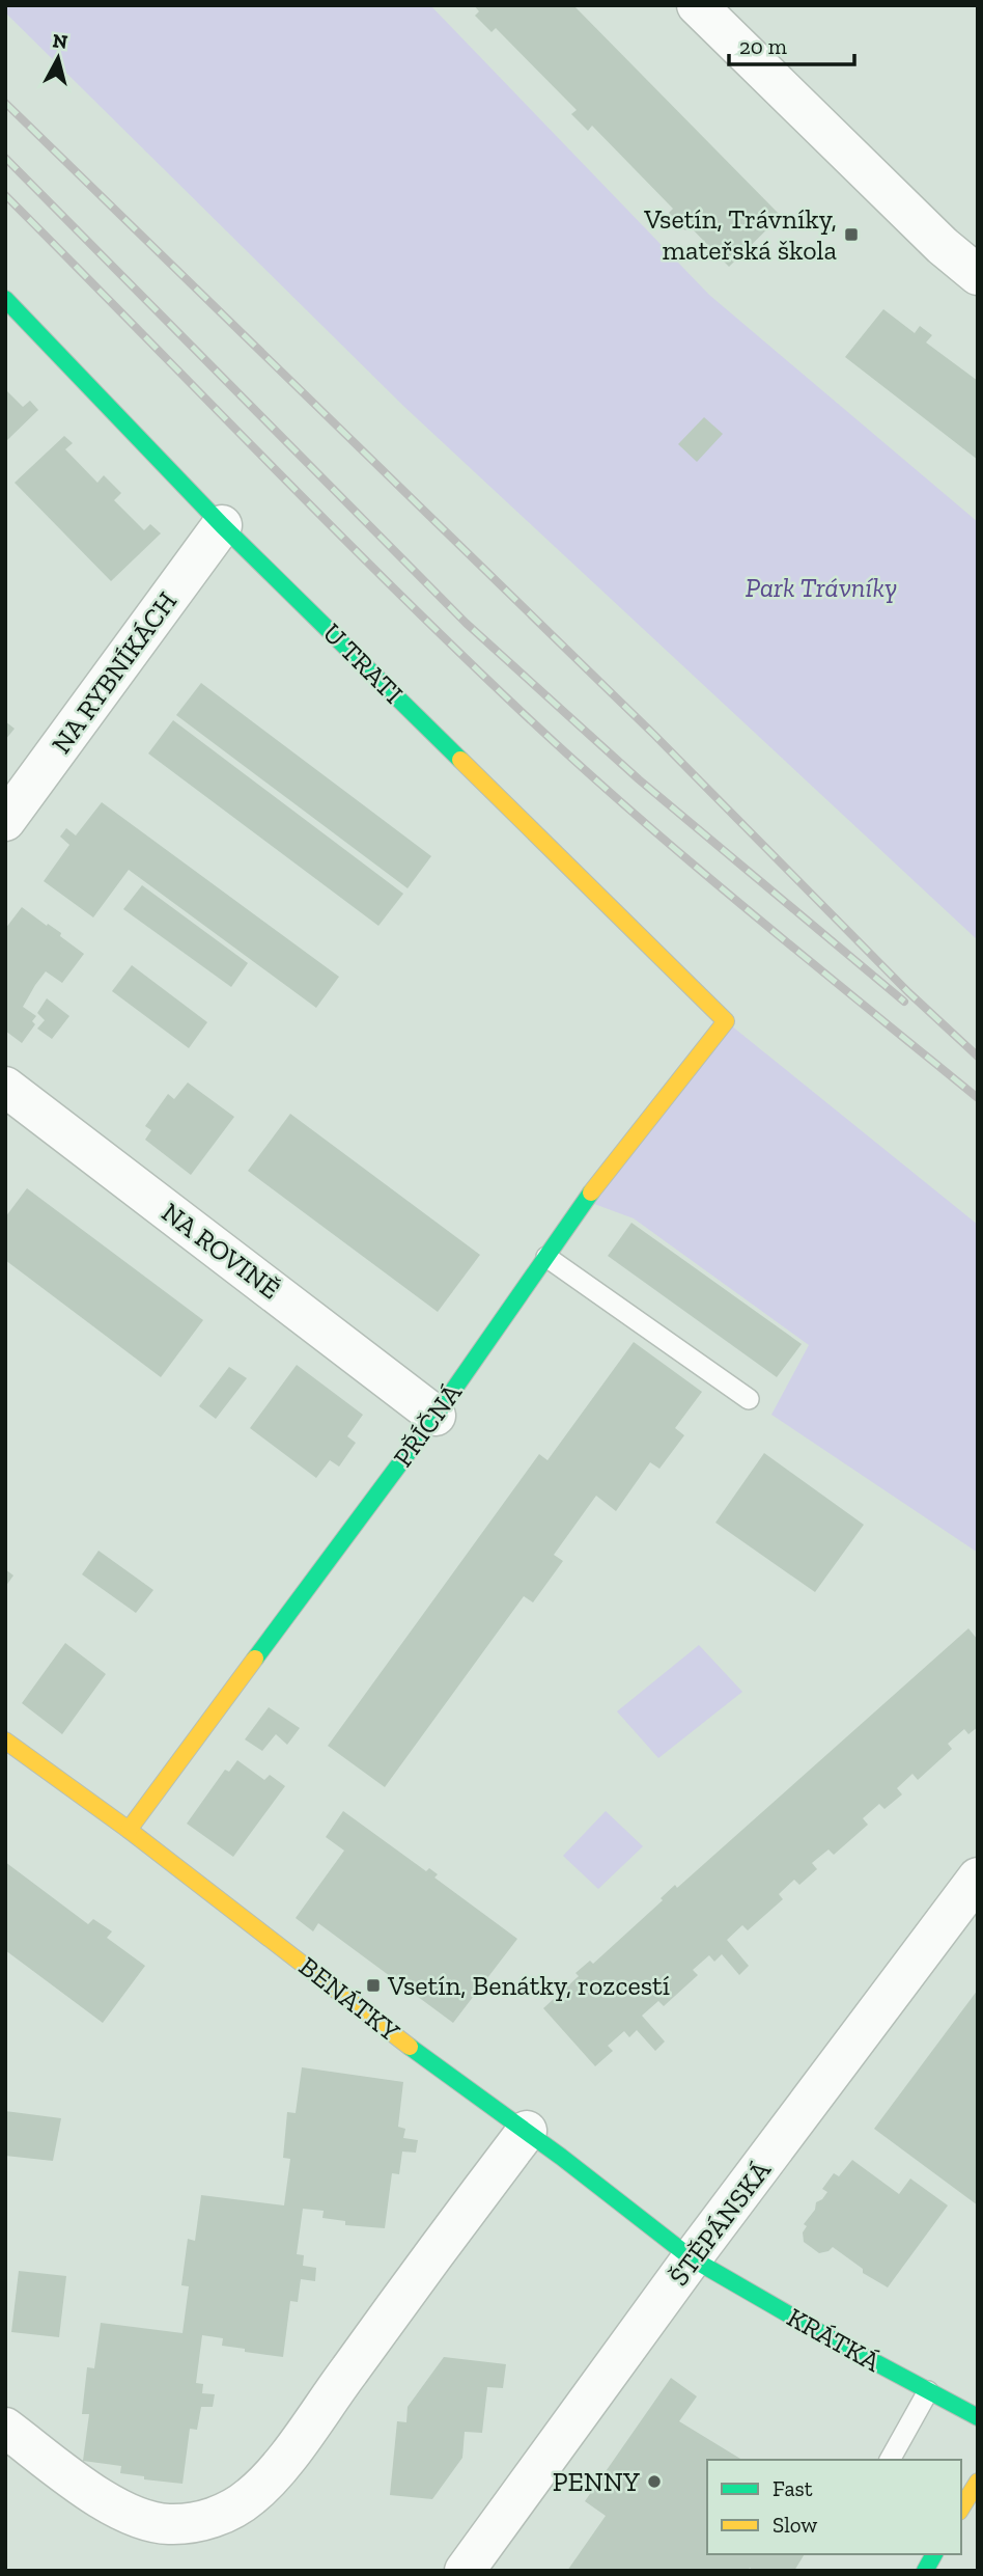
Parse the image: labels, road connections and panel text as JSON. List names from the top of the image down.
{
  "streets": {
    "street": [
      "U TRATI",
      "NA RYBNÍKÁCH",
      "NA ROVINĚ",
      "PŘÍČNÁ",
      "BENÁTKY",
      "ŠTĚPÁNSKÁ",
      "KRÁTKÁ"
    ]
  },
  "crossings": [
    ["U TRATI", "NA RYBNÍKÁCH"],
    ["U TRATI", "PŘÍČNÁ"],
    ["NA ROVINĚ", "PŘÍČNÁ"],
    ["PŘÍČNÁ", "BENÁTKY"],
    ["BENÁTKY", "ŠTĚPÁNSKÁ"],
    ["BENÁTKY", "KRÁTKÁ"],
    ["ŠTĚPÁNSKÁ", "KRÁTKÁ"]
  ],
  "parks": ["Park Trávníky"],
  "places": {
    "transit": ["Vsetín, Trávníky, mateřská škola", "Vsetín, Benátky, rozcestí"],
    "other": ["PENNY"]
  },
  "legend": ["Fast", "Slow"],
  "scale_bar": "20 m",
  "north": "top"
}
